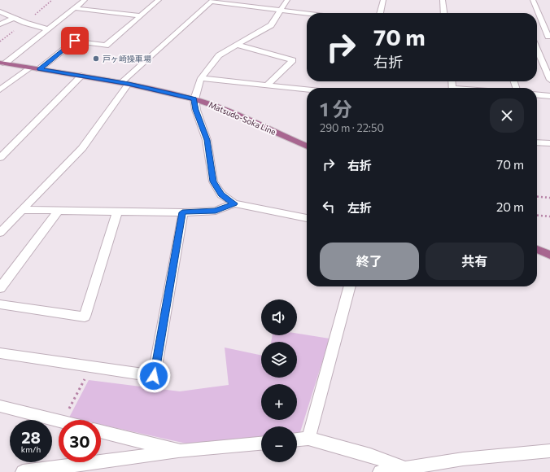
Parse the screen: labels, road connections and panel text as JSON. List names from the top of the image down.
{
  "streets": {
    "main road": ["Matsudo-Soka Line"]
  },
  "places": ["戸ヶ崎操車場"],
  "page": {
    "turn": ["70 m", "右折"],
    "heading": ["1 分", "290 m · 22:50"],
    "list": [
      {
        "name": "右折",
        "value": "70 m"
      },
      {
        "name": "左折",
        "value": "20 m"
      }
    ],
    "buttons": ["終了", "共有"],
    "map_buttons": ["+", "−"],
    "speed": "28 km/h",
    "limit": "30"
  }
}
